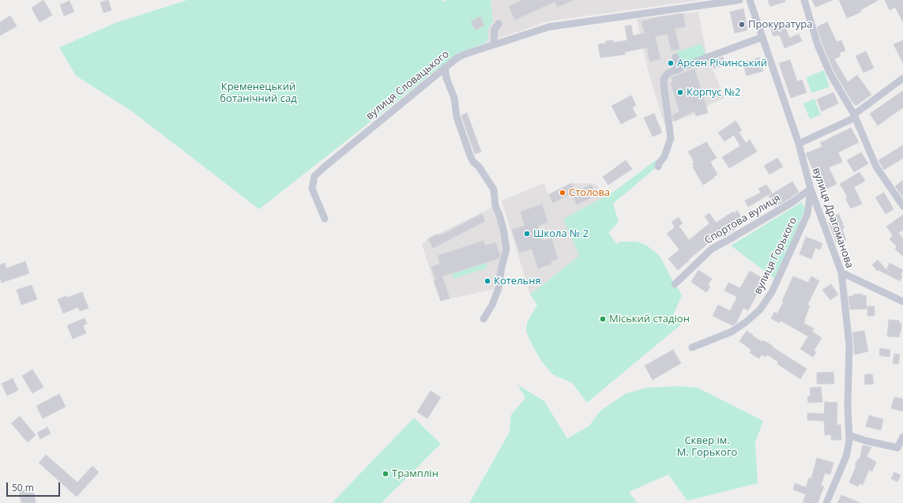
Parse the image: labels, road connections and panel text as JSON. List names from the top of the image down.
{
  "streets": {
    "street": [
      "вулиця Словацького",
      "вулиця Драгоманова",
      "Спортова вулиця",
      "вулиця Горького"
    ]
  },
  "crossings": [
    ["вулиця Драгоманова", "Спортова вулиця"],
    ["вулиця Драгоманова", "вулиця Горького"],
    ["Спортова вулиця", "вулиця Горького"]
  ],
  "parks": ["Кременецький ботанічний сад", "Сквер ім. М. Горького"],
  "places": [
    "Прокуратура",
    "Арсен Річинський",
    "Корпус №2",
    "Столова",
    "Школа № 2",
    "Котельня",
    "Міський стадіон",
    "Трамплін"
  ],
  "scale_bar": "50 m"
}
